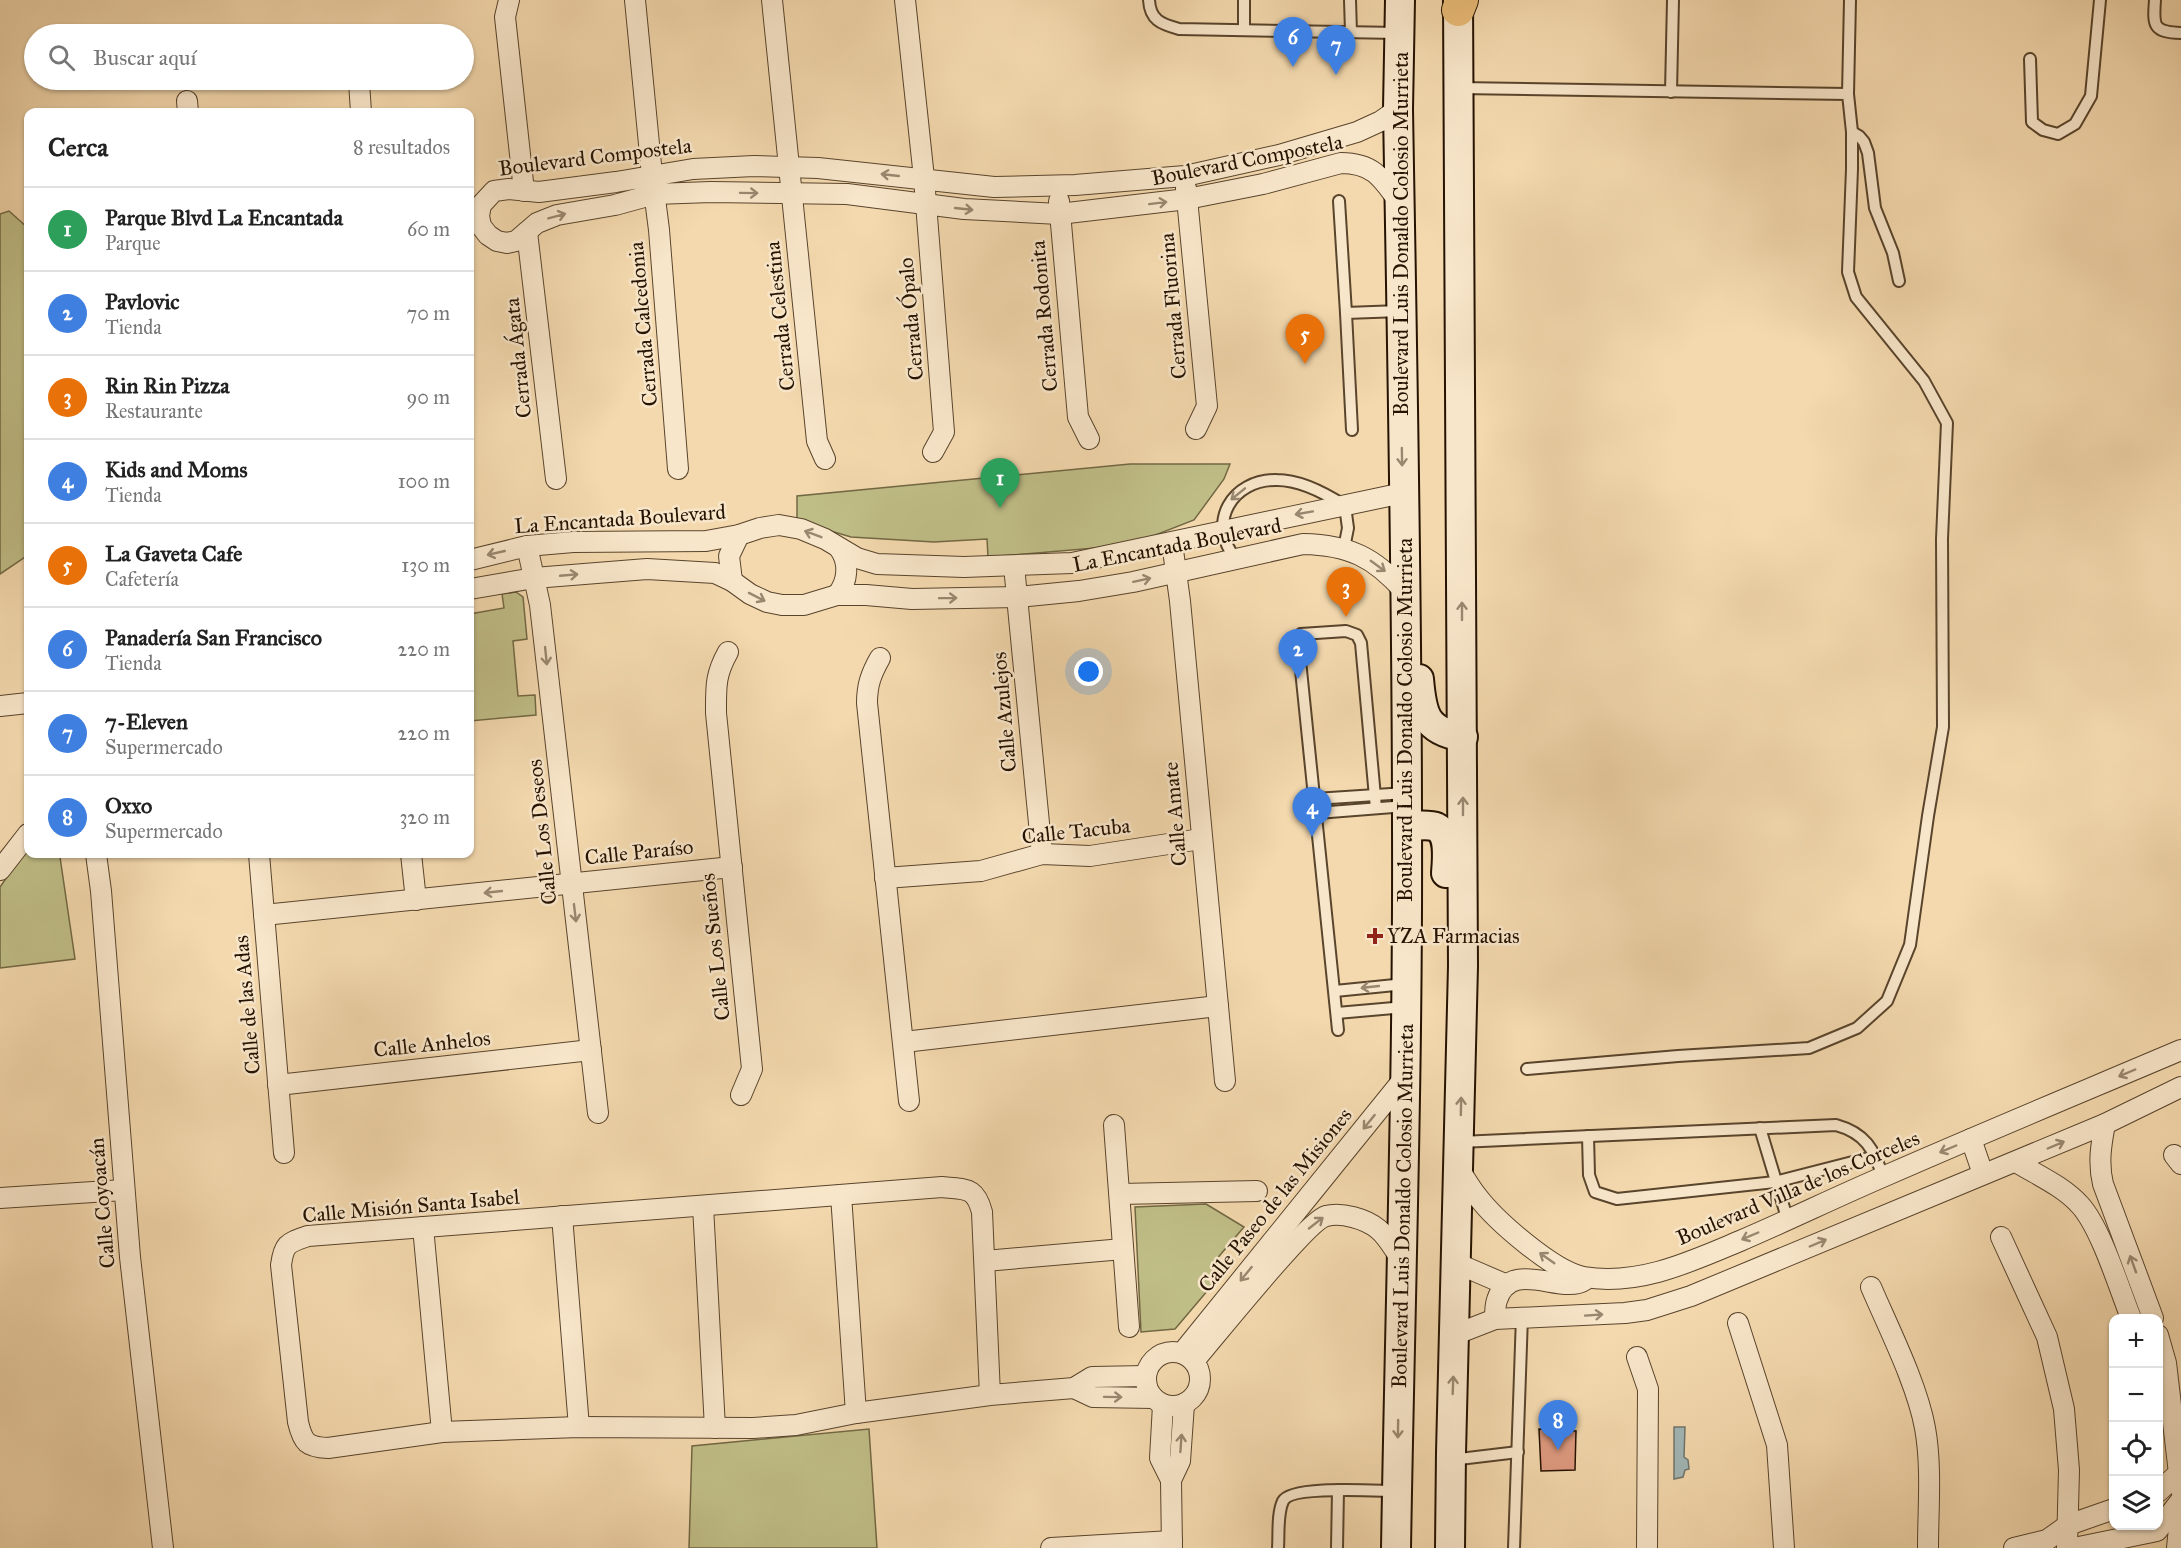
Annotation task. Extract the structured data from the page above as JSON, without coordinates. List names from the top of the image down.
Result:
{
  "streets": {
    "main road": ["Boulevard Luis Donaldo Colosio Murrieta"],
    "street": [
      "Boulevard Compostela",
      "Cerrada Fluorina",
      "Cerrada Celestina",
      "Cerrada Rodonita",
      "Cerrada Ópalo",
      "Cerrada Calcedonia",
      "Cerrada Ágata",
      "La Encantada Boulevard",
      "Calle Azulejos",
      "Calle Amate",
      "Calle Tacuba",
      "Calle Los Deseos",
      "Calle Paraíso",
      "Calle Los Sueños",
      "Calle de las Adas",
      "Calle Anhelos",
      "Boulevard Villa de los Corceles",
      "Calle Paseo de las Misiones",
      "Calle Coyoacán",
      "Calle Misión Santa Isabel"
    ]
  },
  "crossings": [
    ["Boulevard Compostela", "Boulevard Luis Donaldo Colosio Murrieta"],
    ["Boulevard Compostela", "Cerrada Fluorina"],
    ["Boulevard Compostela", "Cerrada Celestina"],
    ["Boulevard Compostela", "Cerrada Rodonita"],
    ["Boulevard Compostela", "Cerrada Ópalo"],
    ["Boulevard Compostela", "Cerrada Calcedonia"],
    ["Boulevard Compostela", "Cerrada Ágata"],
    ["Boulevard Luis Donaldo Colosio Murrieta", "La Encantada Boulevard"],
    ["Boulevard Luis Donaldo Colosio Murrieta", "Calle Paseo de las Misiones"],
    ["La Encantada Boulevard", "Calle Azulejos"],
    ["La Encantada Boulevard", "Calle Amate"],
    ["La Encantada Boulevard", "Calle Los Deseos"],
    ["Calle Azulejos", "Calle Tacuba"],
    ["Calle Amate", "Calle Tacuba"],
    ["Calle Los Deseos", "Calle Paraíso"],
    ["Calle Los Deseos", "Calle Anhelos"],
    ["Calle Paraíso", "Calle Los Sueños"],
    ["Calle Paraíso", "Calle de las Adas"],
    ["Calle de las Adas", "Calle Anhelos"],
    ["Calle Paseo de las Misiones", "Calle Misión Santa Isabel"]
  ],
  "one_way": ["Calle Los Deseos"],
  "places": {
    "health": ["YZA Farmacias"]
  },
  "page": {
    "pins": [
      "6",
      "7",
      "5",
      "1",
      "3",
      "2",
      "4",
      "8"
    ],
    "search": "Buscar aquí",
    "heading": ["Cerca", "8 resultados"],
    "list": [
      {
        "mark": "1",
        "name": "Parque Blvd La Encantada",
        "note": "Parque",
        "value": "60 m"
      },
      {
        "mark": "2",
        "name": "Pavlovic",
        "note": "Tienda",
        "value": "70 m"
      },
      {
        "mark": "3",
        "name": "Rin Rin Pizza",
        "note": "Restaurante",
        "value": "90 m"
      },
      {
        "mark": "4",
        "name": "Kids and Moms",
        "note": "Tienda",
        "value": "100 m"
      },
      {
        "mark": "5",
        "name": "La Gaveta Cafe",
        "note": "Cafetería",
        "value": "130 m"
      },
      {
        "mark": "6",
        "name": "Panadería San Francisco",
        "note": "Tienda",
        "value": "220 m"
      },
      {
        "mark": "7",
        "name": "7-Eleven",
        "note": "Supermercado",
        "value": "220 m"
      },
      {
        "mark": "8",
        "name": "Oxxo",
        "note": "Supermercado",
        "value": "320 m"
      }
    ],
    "map_buttons": ["+", "−"]
  }
}
